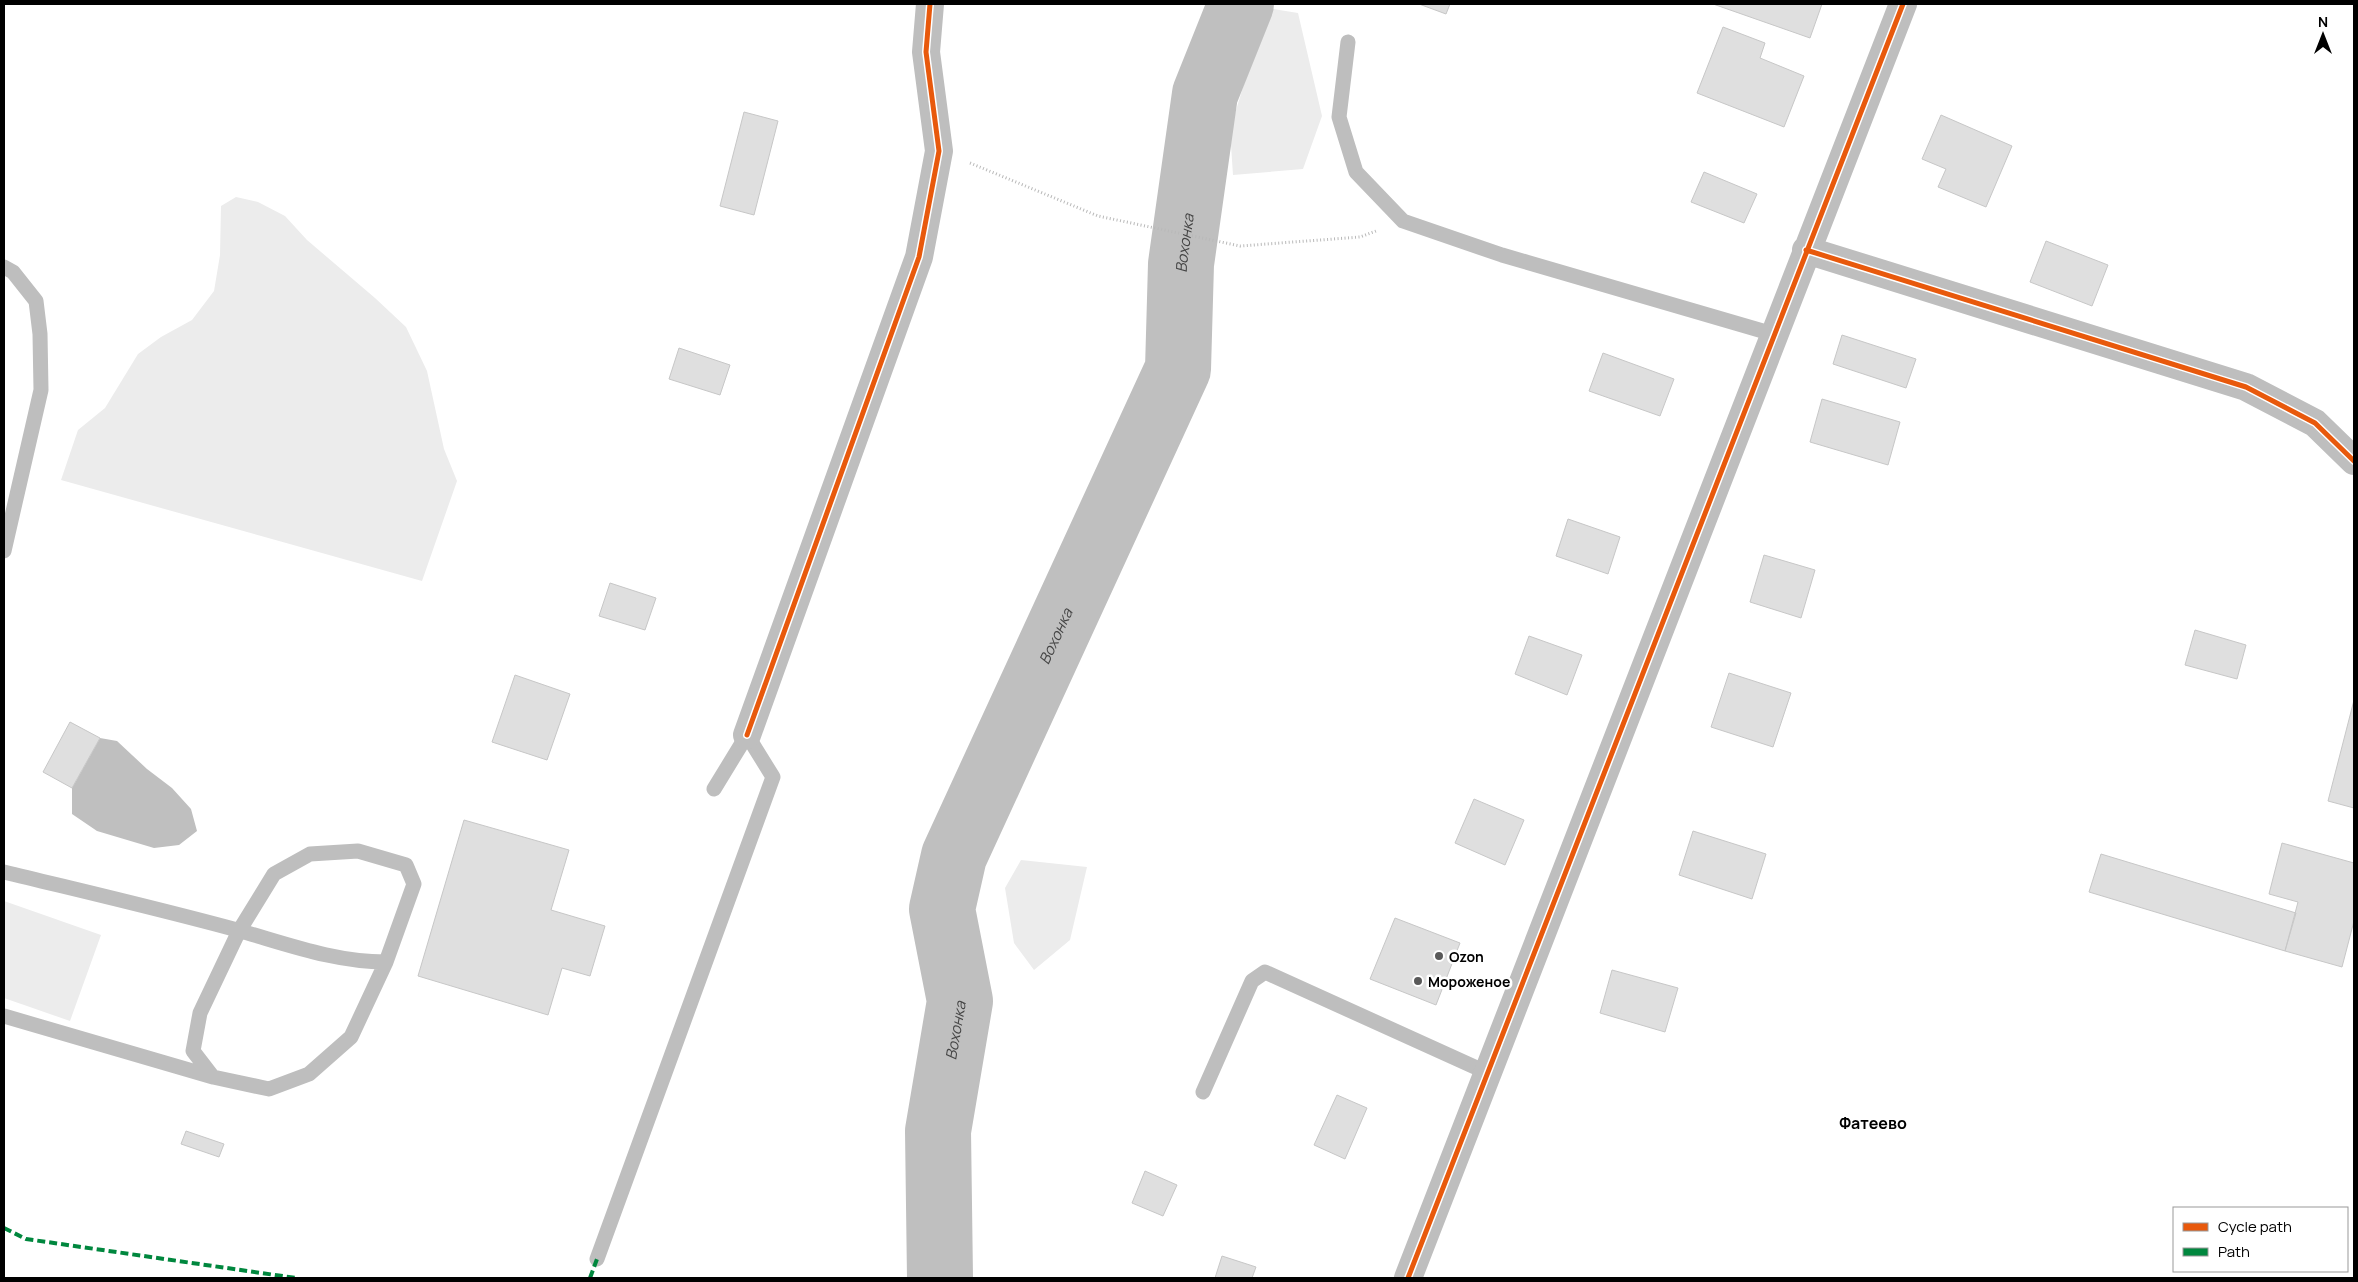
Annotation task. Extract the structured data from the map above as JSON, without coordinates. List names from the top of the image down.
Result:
{
  "districts": ["Фатеево"],
  "water": ["Вохонка"],
  "places": ["Ozon", "Мороженое"],
  "legend": ["Cycle path", "Path"],
  "north": "top"
}
